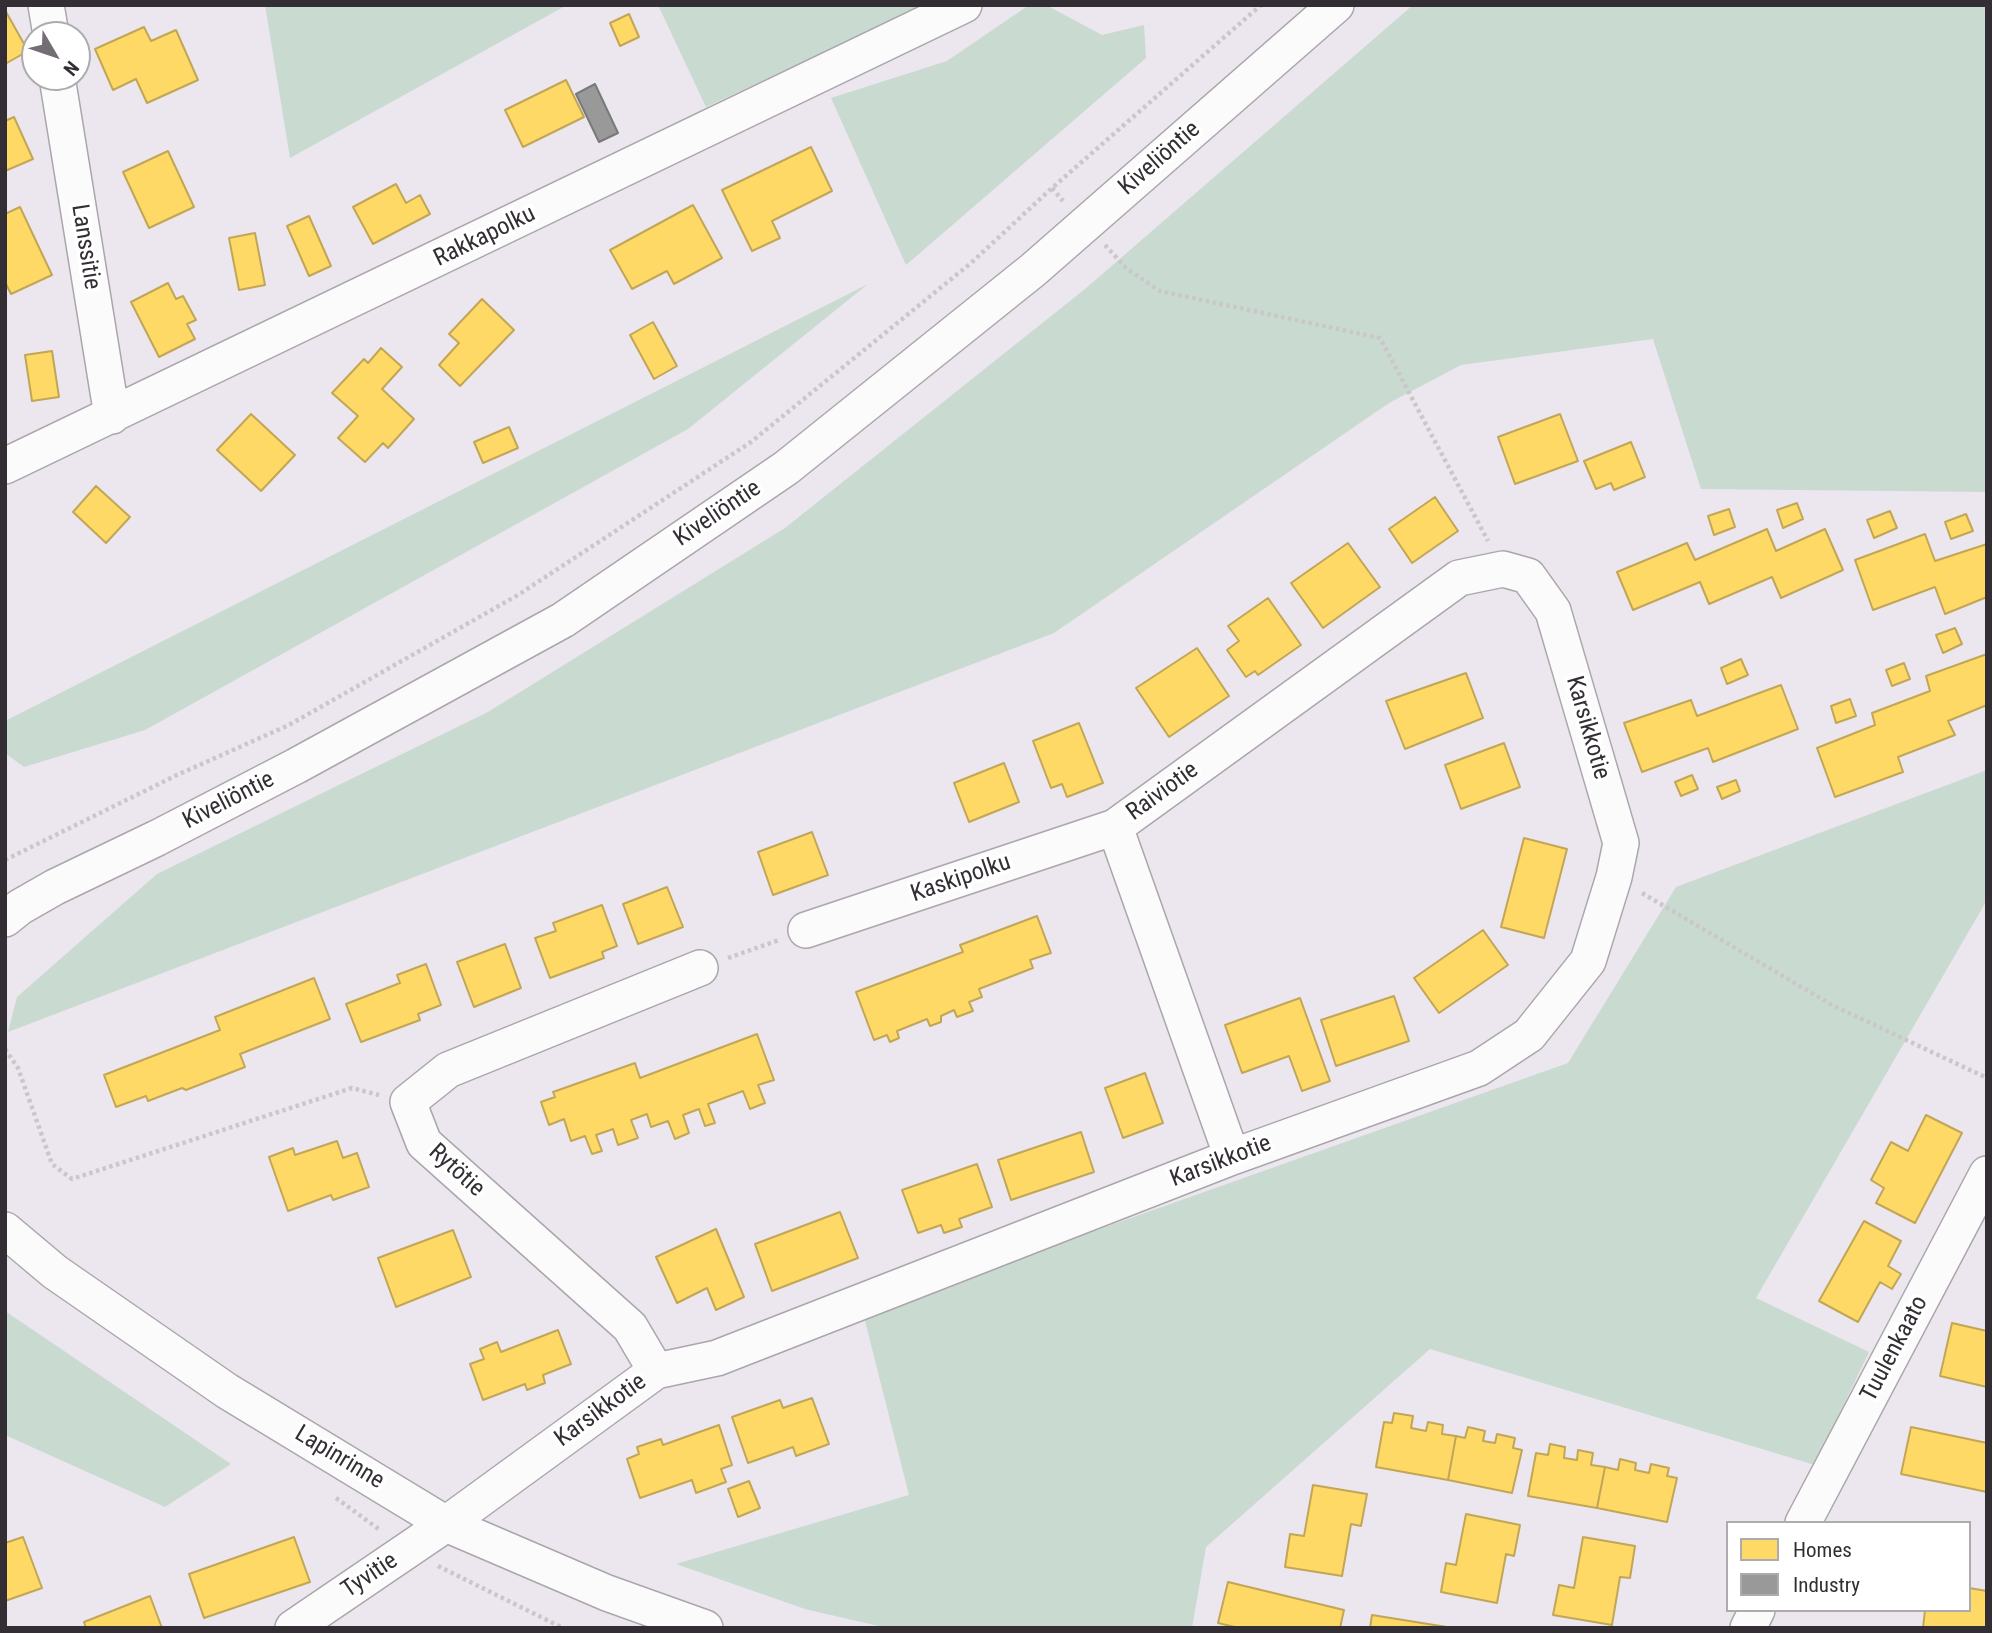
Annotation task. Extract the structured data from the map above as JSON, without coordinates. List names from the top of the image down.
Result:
{
  "streets": {
    "street": [
      "Kiveliöntie",
      "Rakkapolku",
      "Lanssitie",
      "Karsikkotie",
      "Raiviotie",
      "Kaskipolku",
      "Rytötie",
      "Tuulenkaato",
      "Lapinrinne",
      "Tyvitie"
    ]
  },
  "crossings": [
    ["Rakkapolku", "Lanssitie"],
    ["Karsikkotie", "Raiviotie"],
    ["Karsikkotie", "Rytötie"],
    ["Karsikkotie", "Lapinrinne"],
    ["Karsikkotie", "Tyvitie"],
    ["Raiviotie", "Kaskipolku"],
    ["Lapinrinne", "Tyvitie"]
  ],
  "legend": ["Homes", "Industry"],
  "north": "bottom right"
}
